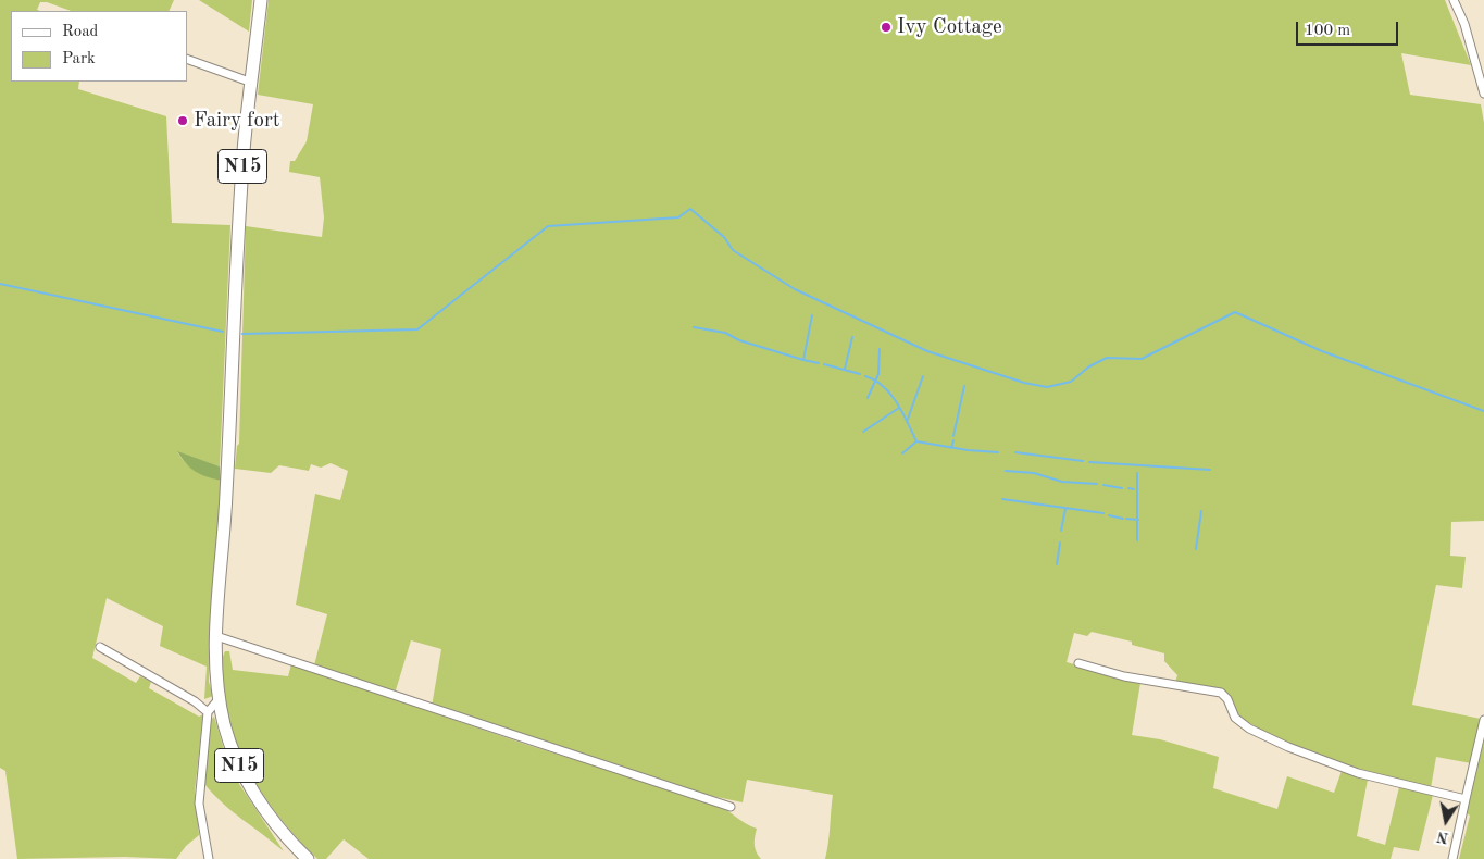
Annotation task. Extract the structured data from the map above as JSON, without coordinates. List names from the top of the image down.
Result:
{
  "streets": {
    "highway": ["N15"]
  },
  "places": ["Ivy Cottage", "Fairy fort"],
  "legend": ["Road", "Park"],
  "scale_bar": "100 m",
  "north": "bottom"
}
